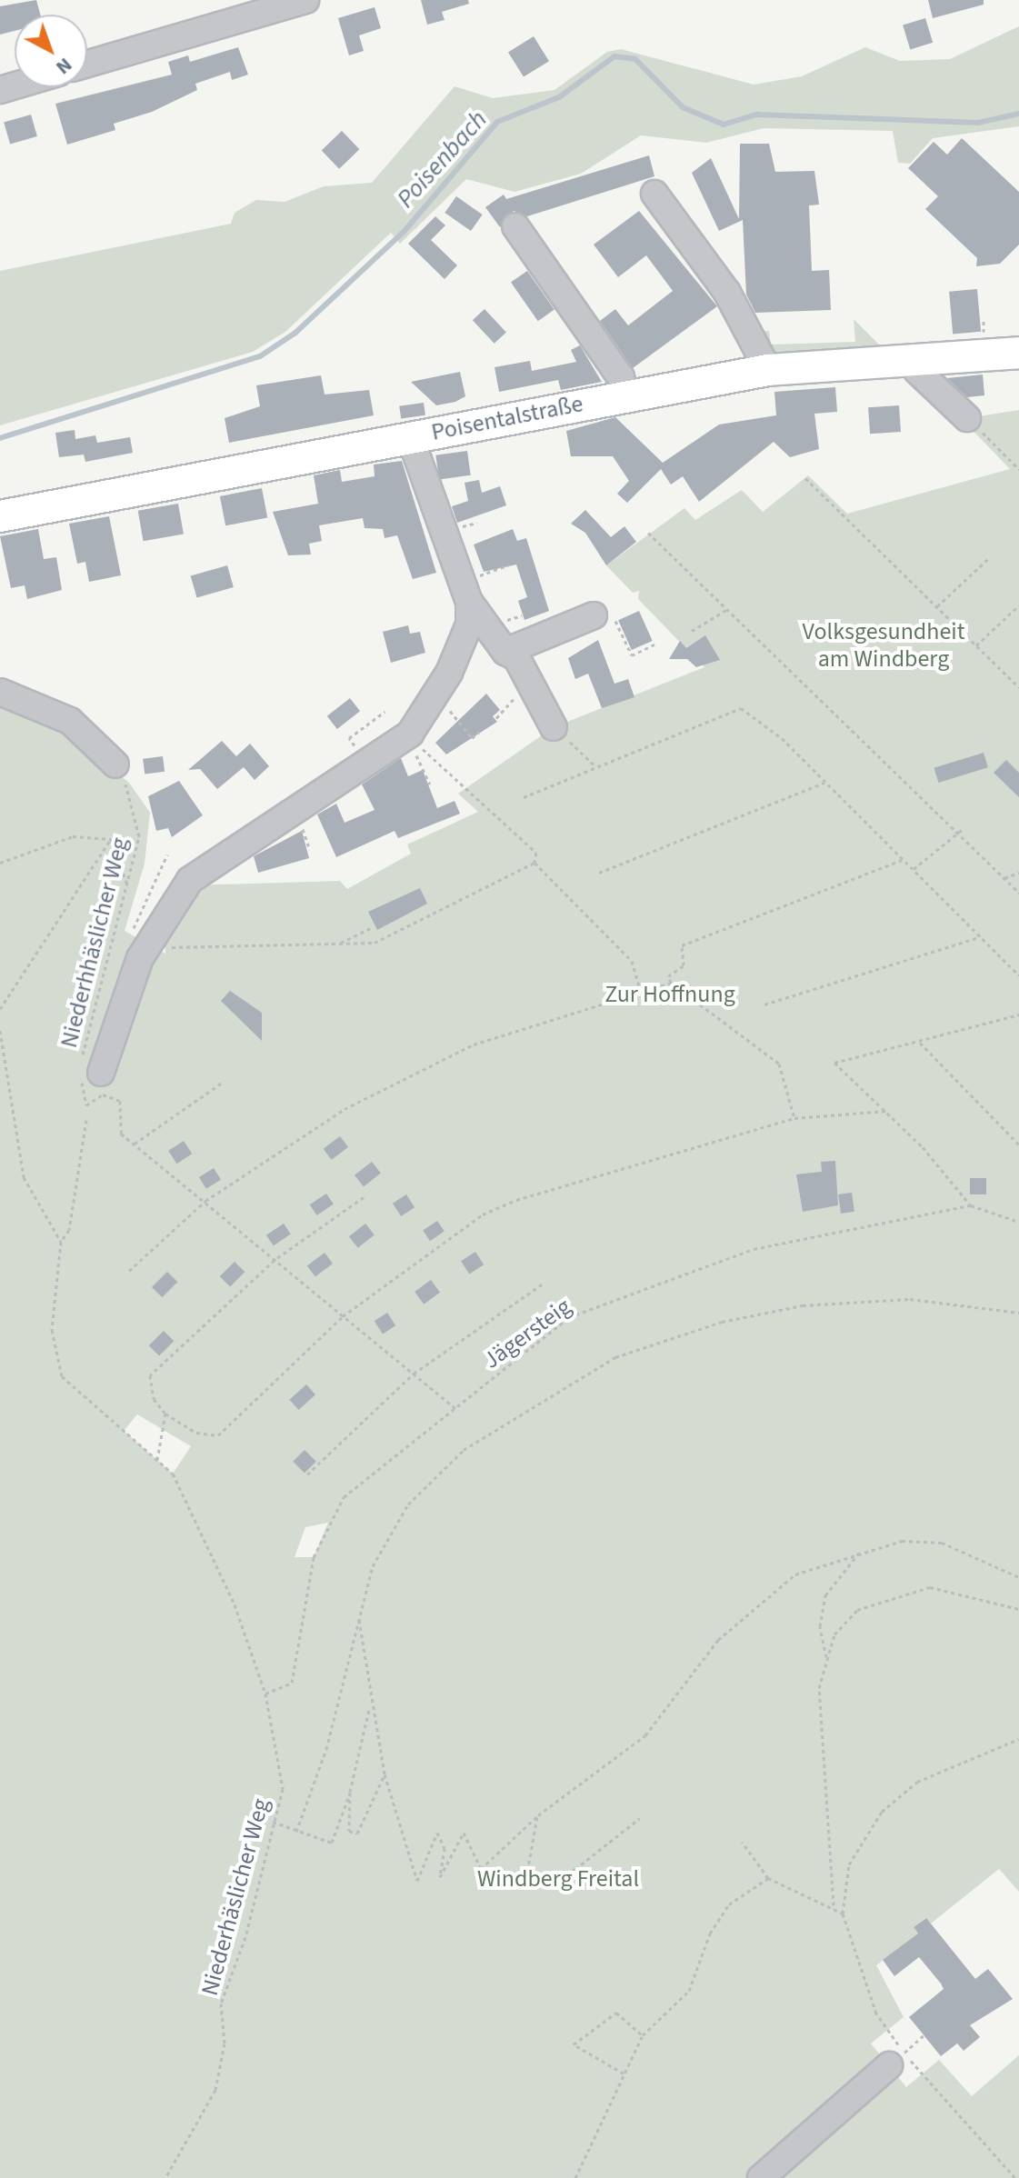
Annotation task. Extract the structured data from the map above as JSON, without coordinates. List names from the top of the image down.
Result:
{
  "streets": {
    "main road": ["Poisentalstraße"],
    "path": ["Niederhhäslicher Weg", "Jägersteig", "Niederhäslicher Weg"]
  },
  "crossings": [
    ["Jägersteig", "Niederhäslicher Weg"]
  ],
  "water": ["Poisenbach"],
  "parks": ["Volksgesundheit am Windberg", "Zur Hoffnung", "Windberg Freital"],
  "north": "bottom right"
}
